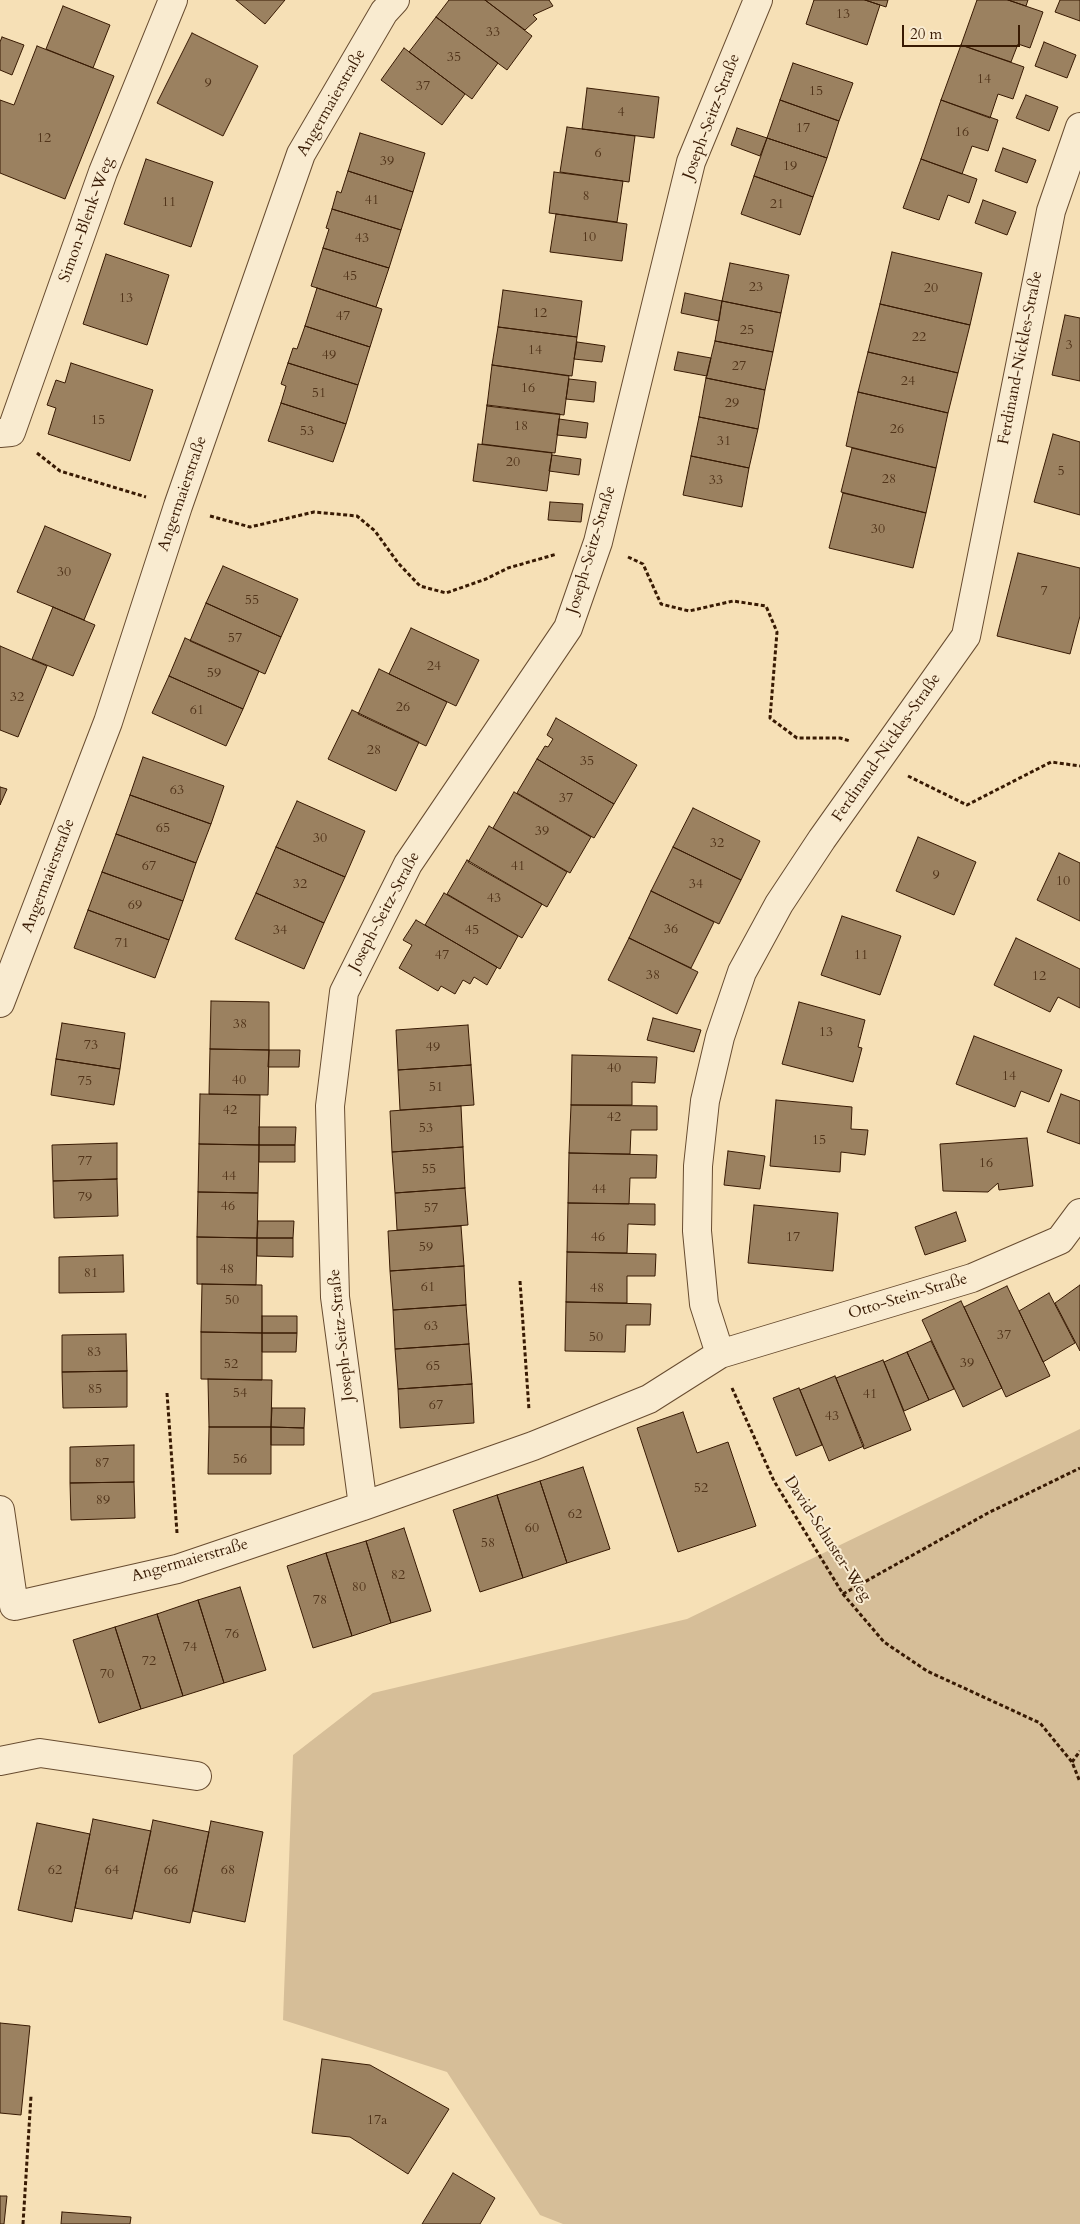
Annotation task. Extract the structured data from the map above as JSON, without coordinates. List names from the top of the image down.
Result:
{
  "streets": {
    "street": [
      "Angermaierstraße",
      "Joseph-Seitz-Straße",
      "Simon-Blenk-Weg",
      "Ferdinand-Nickles-Straße",
      "Otto-Stein-Straße"
    ],
    "path": ["David-Schuster-Weg"]
  },
  "crossings": [
    ["Angermaierstraße", "Joseph-Seitz-Straße"],
    ["Ferdinand-Nickles-Straße", "Otto-Stein-Straße"],
    ["Ferdinand-Nickles-Straße", "David-Schuster-Weg"],
    ["Otto-Stein-Straße", "David-Schuster-Weg"]
  ],
  "house_numbers": [
    "13",
    "33",
    "35",
    "14",
    "9",
    "37",
    "15",
    "4",
    "17",
    "16",
    "12",
    "6",
    "39",
    "19",
    "8",
    "41",
    "11",
    "21",
    "10",
    "43",
    "45",
    "23",
    "20",
    "13",
    "12",
    "47",
    "25",
    "22",
    "3",
    "14",
    "49",
    "27",
    "24",
    "16",
    "51",
    "29",
    "15",
    "18",
    "26",
    "53",
    "31",
    "20",
    "5",
    "28",
    "33",
    "30",
    "30",
    "7",
    "55",
    "57",
    "24",
    "59",
    "32",
    "26",
    "61",
    "28",
    "35",
    "63",
    "37",
    "65",
    "39",
    "30",
    "32",
    "67",
    "41",
    "9",
    "10",
    "32",
    "34",
    "43",
    "69",
    "36",
    "34",
    "45",
    "71",
    "47",
    "11",
    "38",
    "12",
    "38",
    "13",
    "73",
    "49",
    "40",
    "14",
    "40",
    "75",
    "51",
    "42",
    "42",
    "53",
    "15",
    "77",
    "16",
    "55",
    "44",
    "44",
    "79",
    "46",
    "57",
    "46",
    "17",
    "59",
    "48",
    "81",
    "61",
    "48",
    "50",
    "63",
    "37",
    "50",
    "83",
    "39",
    "52",
    "65",
    "85",
    "54",
    "41",
    "67",
    "43",
    "56",
    "87",
    "52",
    "89",
    "62",
    "60",
    "58",
    "82",
    "80",
    "78",
    "76",
    "74",
    "72",
    "70",
    "62",
    "64",
    "66",
    "68",
    "17a"
  ],
  "scale_bar": "20 m"
}
